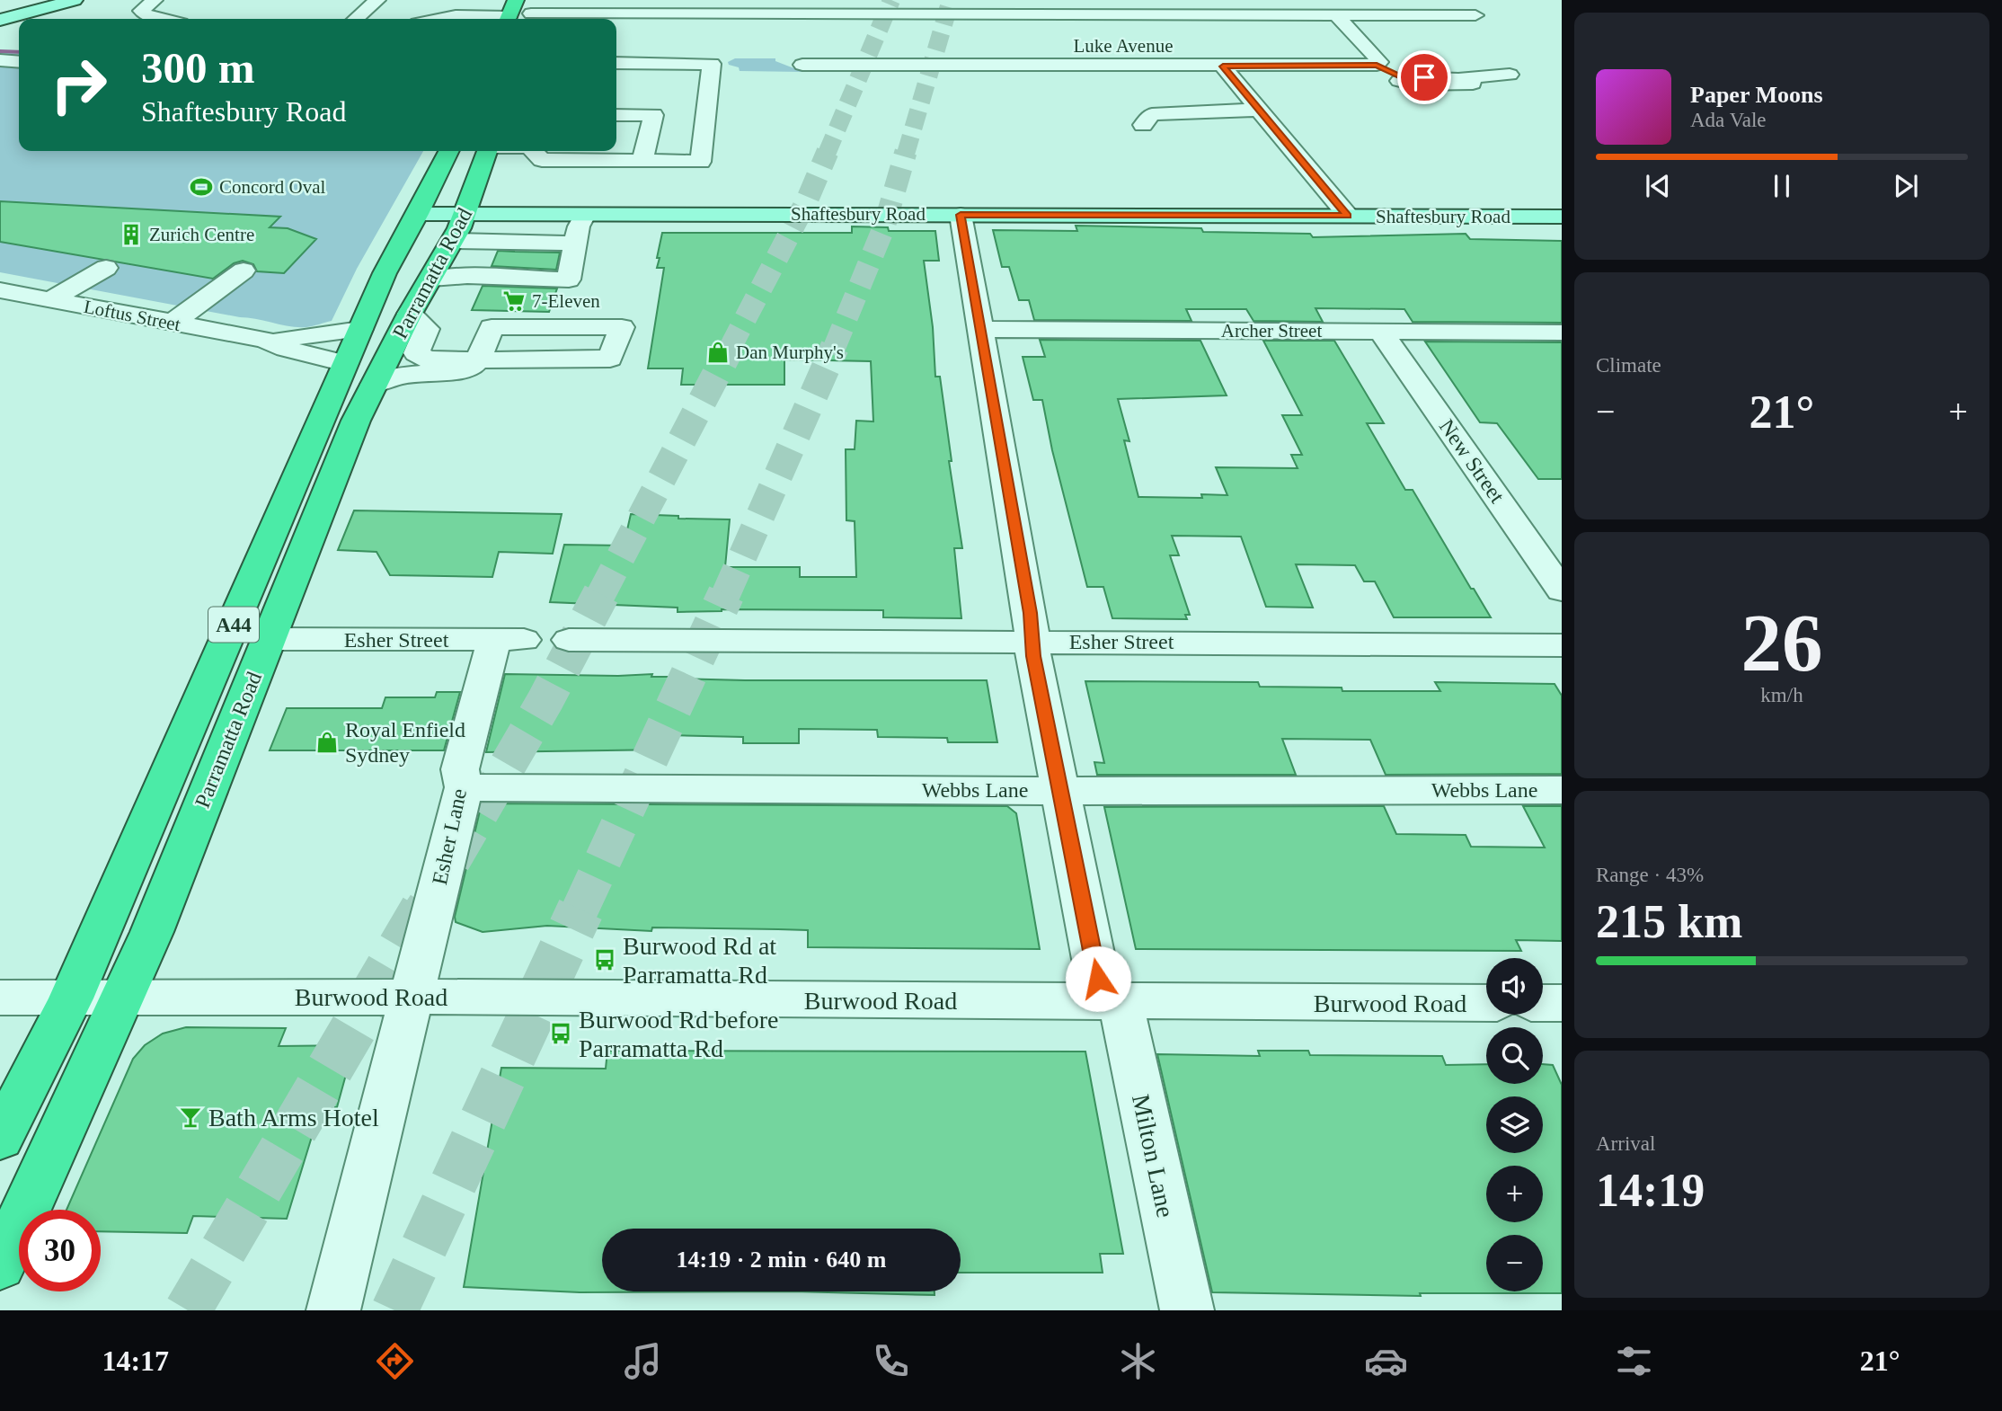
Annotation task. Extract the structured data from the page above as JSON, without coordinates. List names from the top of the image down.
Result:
{
  "streets": {
    "highway": ["Parramatta Road", "A44"],
    "main road": ["Shaftesbury Road"],
    "street": [
      "Luke Avenue",
      "Loftus Street",
      "Archer Street",
      "New Street",
      "Esher Street",
      "Webbs Lane",
      "Esher Lane",
      "Burwood Road",
      "Milton Lane"
    ]
  },
  "crossings": [
    ["Shaftesbury Road", "Parramatta Road"],
    ["Shaftesbury Road", "Milton Lane"],
    ["Parramatta Road", "Loftus Street"],
    ["Parramatta Road", "Esher Street"],
    ["Parramatta Road", "Burwood Road"],
    ["Archer Street", "New Street"],
    ["Archer Street", "Milton Lane"],
    ["Esher Street", "Esher Lane"],
    ["Esher Street", "Milton Lane"],
    ["Webbs Lane", "Esher Lane"],
    ["Webbs Lane", "Milton Lane"],
    ["Esher Lane", "Burwood Road"],
    ["Burwood Road", "Milton Lane"]
  ],
  "places": {
    "sports": ["Concord Oval"],
    "building": ["Zurich Centre"],
    "supermarket": ["7-Eleven"],
    "shop": ["Dan Murphy's", "Royal Enfield Sydney"],
    "bus stop": ["Burwood Rd at Parramatta Rd", "Burwood Rd before Parramatta Rd"],
    "bar": ["Bath Arms Hotel"]
  },
  "page": {
    "turn": ["300 m", "Shaftesbury Road"],
    "song": ["Paper Moons", "Ada Vale"],
    "tile": [
      "Climate",
      ["26", "km/h"],
      ["Range · 43%", "215 km"],
      ["Arrival", "14:19"]
    ],
    "heat": ["−", "21°", "+"],
    "map_buttons": ["+", "−"],
    "limit": "30",
    "trip": "14:19 · 2 min · 640 m",
    "tabs": ["14:17", "21°"]
  }
}
